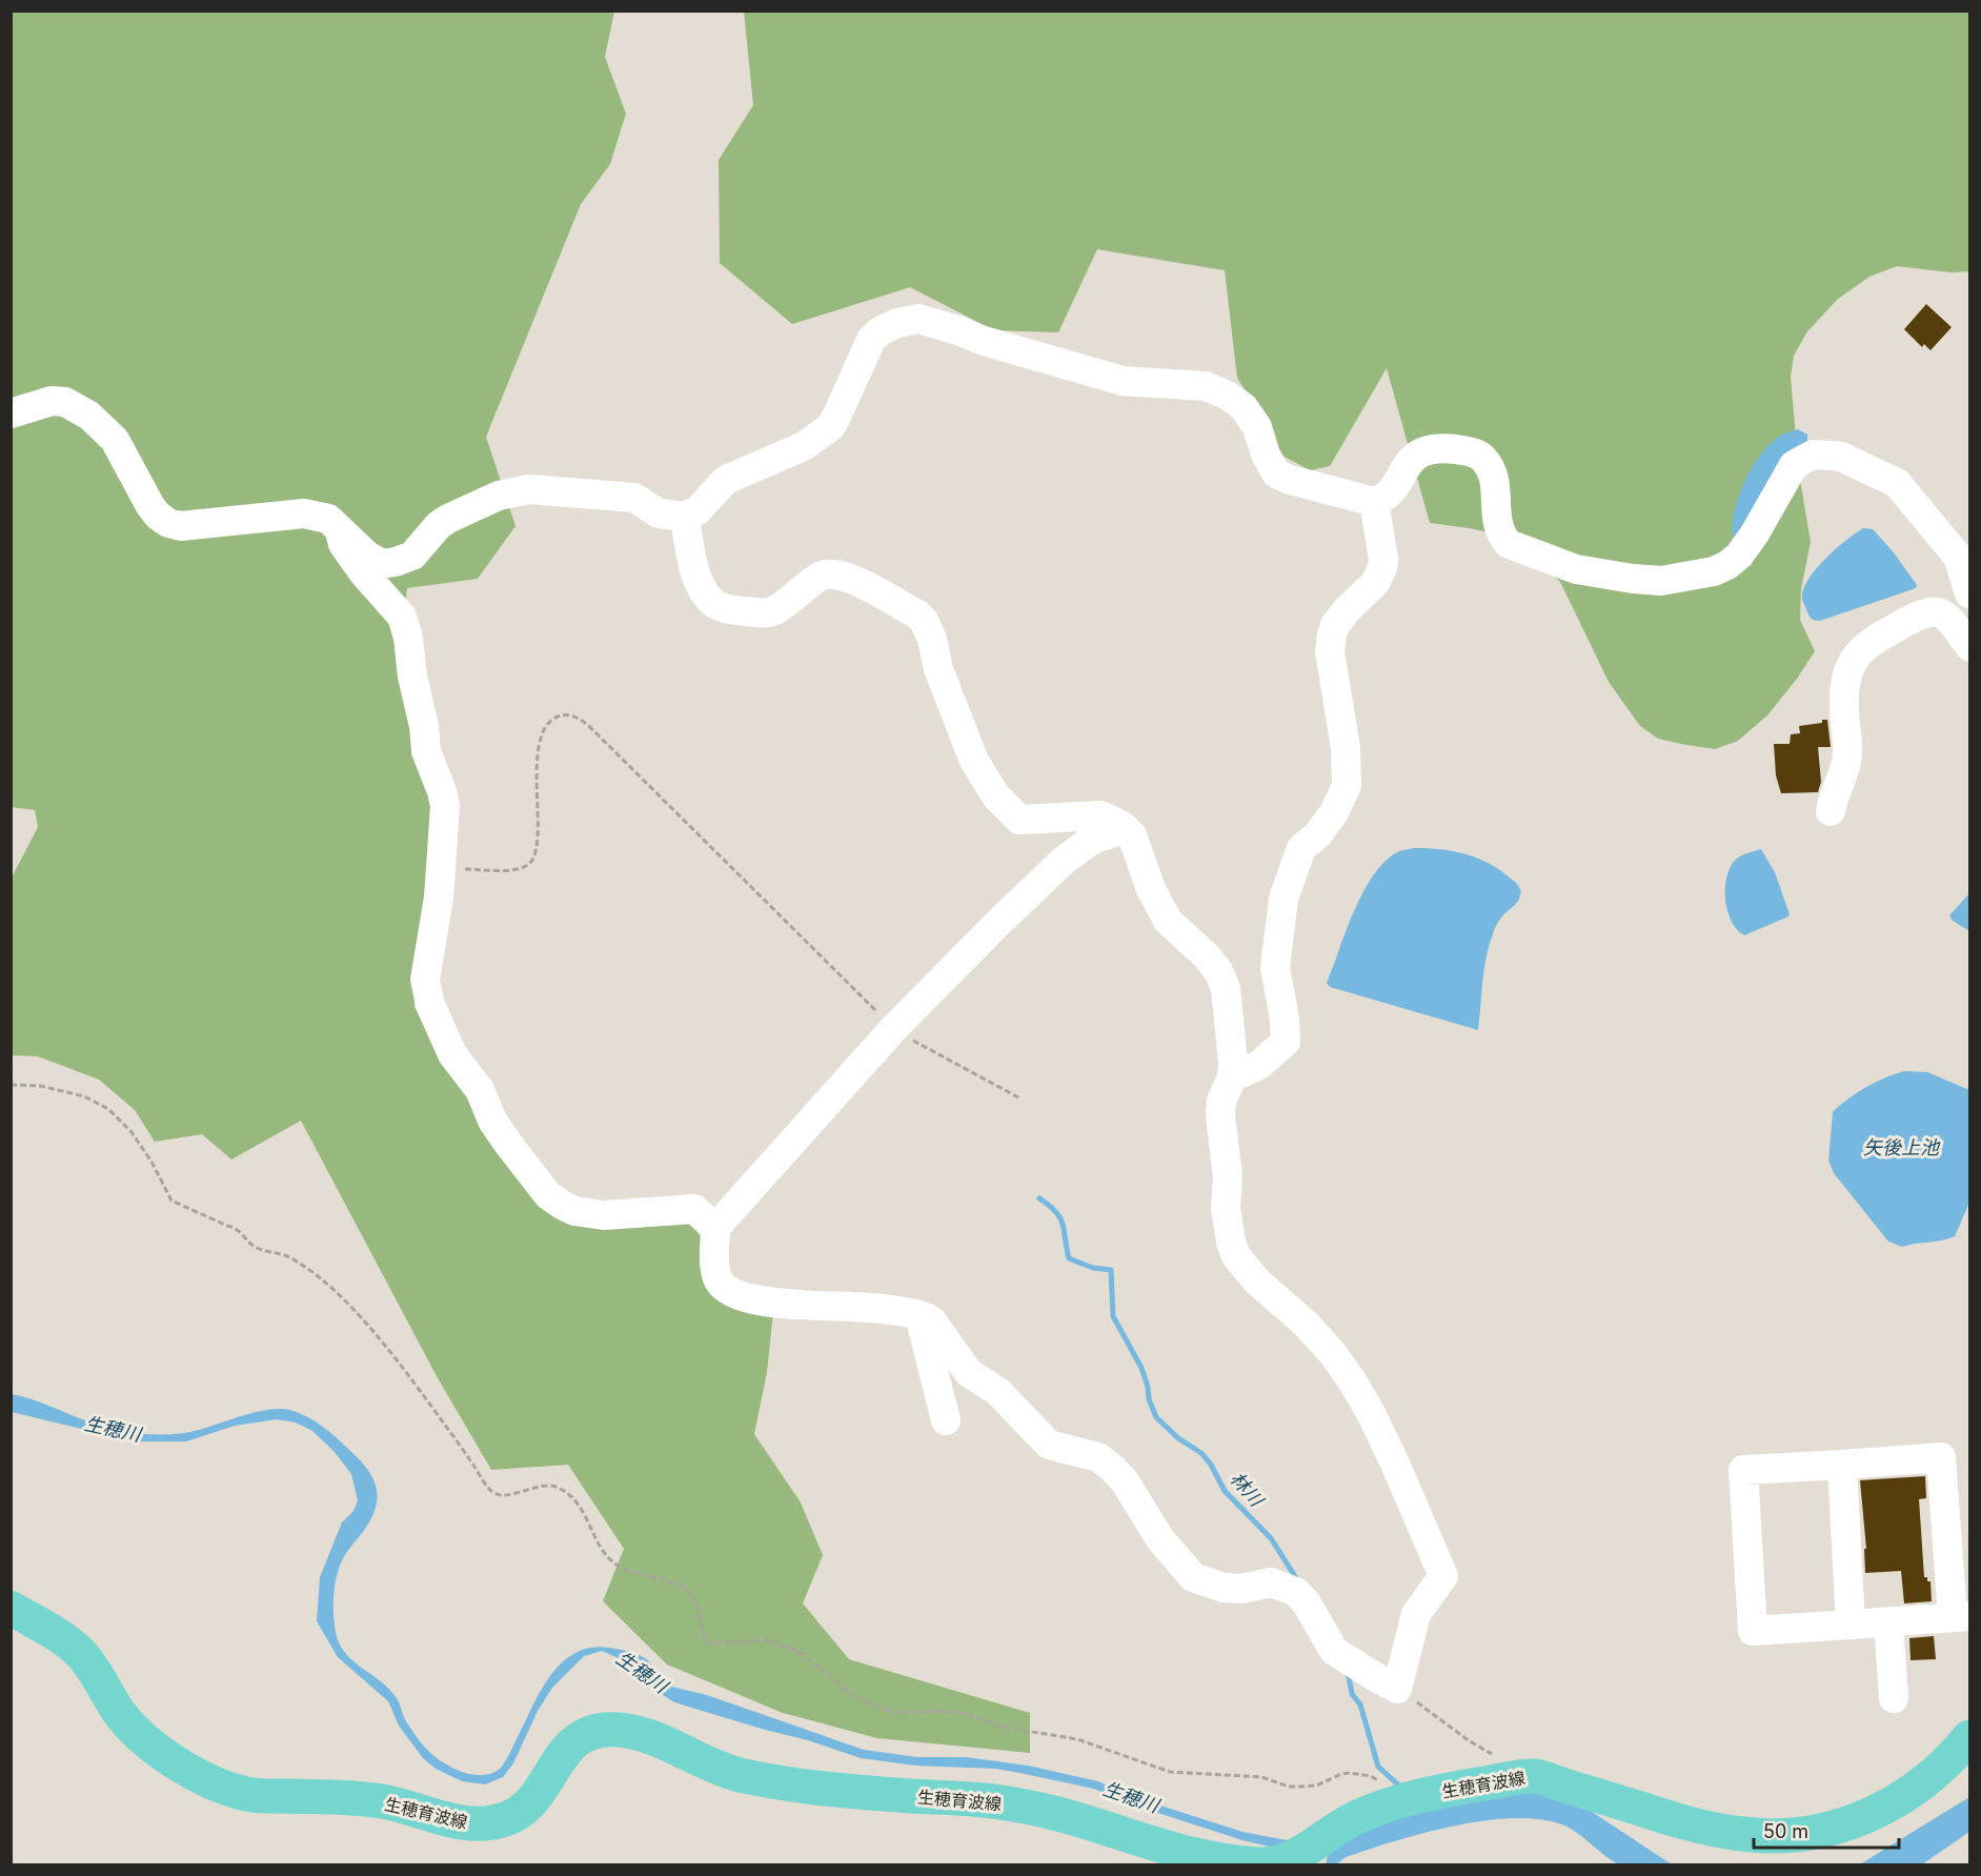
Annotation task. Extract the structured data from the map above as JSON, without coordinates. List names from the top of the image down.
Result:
{
  "streets": {
    "main road": ["生穂育波線"]
  },
  "water": ["矢後上池", "生穂川", "林川"],
  "scale_bar": "50 m"
}
